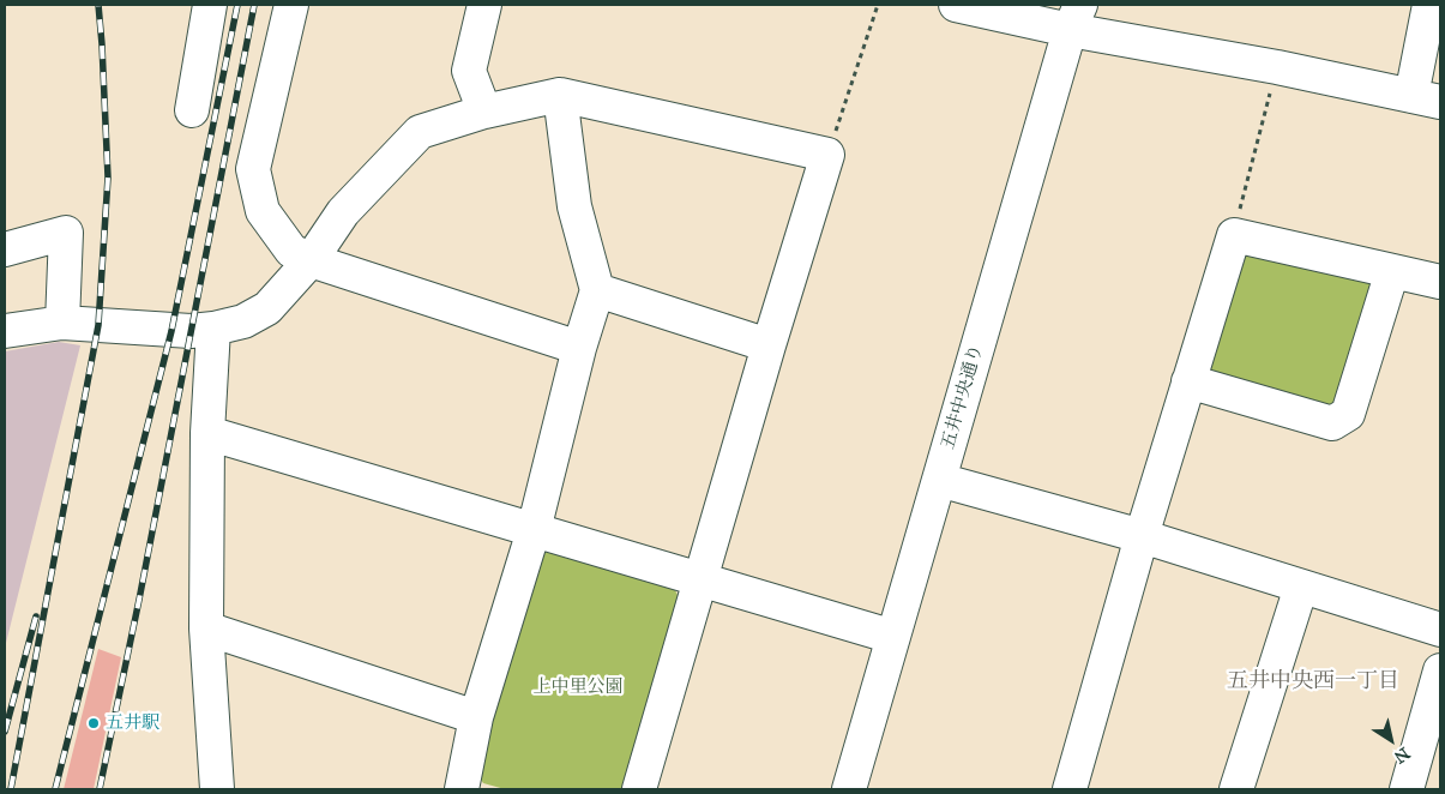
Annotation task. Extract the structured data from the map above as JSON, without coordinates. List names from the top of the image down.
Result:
{
  "streets": {
    "street": ["五井中央通り"]
  },
  "districts": ["五井中央西一丁目"],
  "parks": ["上中里公園"],
  "places": ["五井駅"],
  "north": "bottom right"
}
